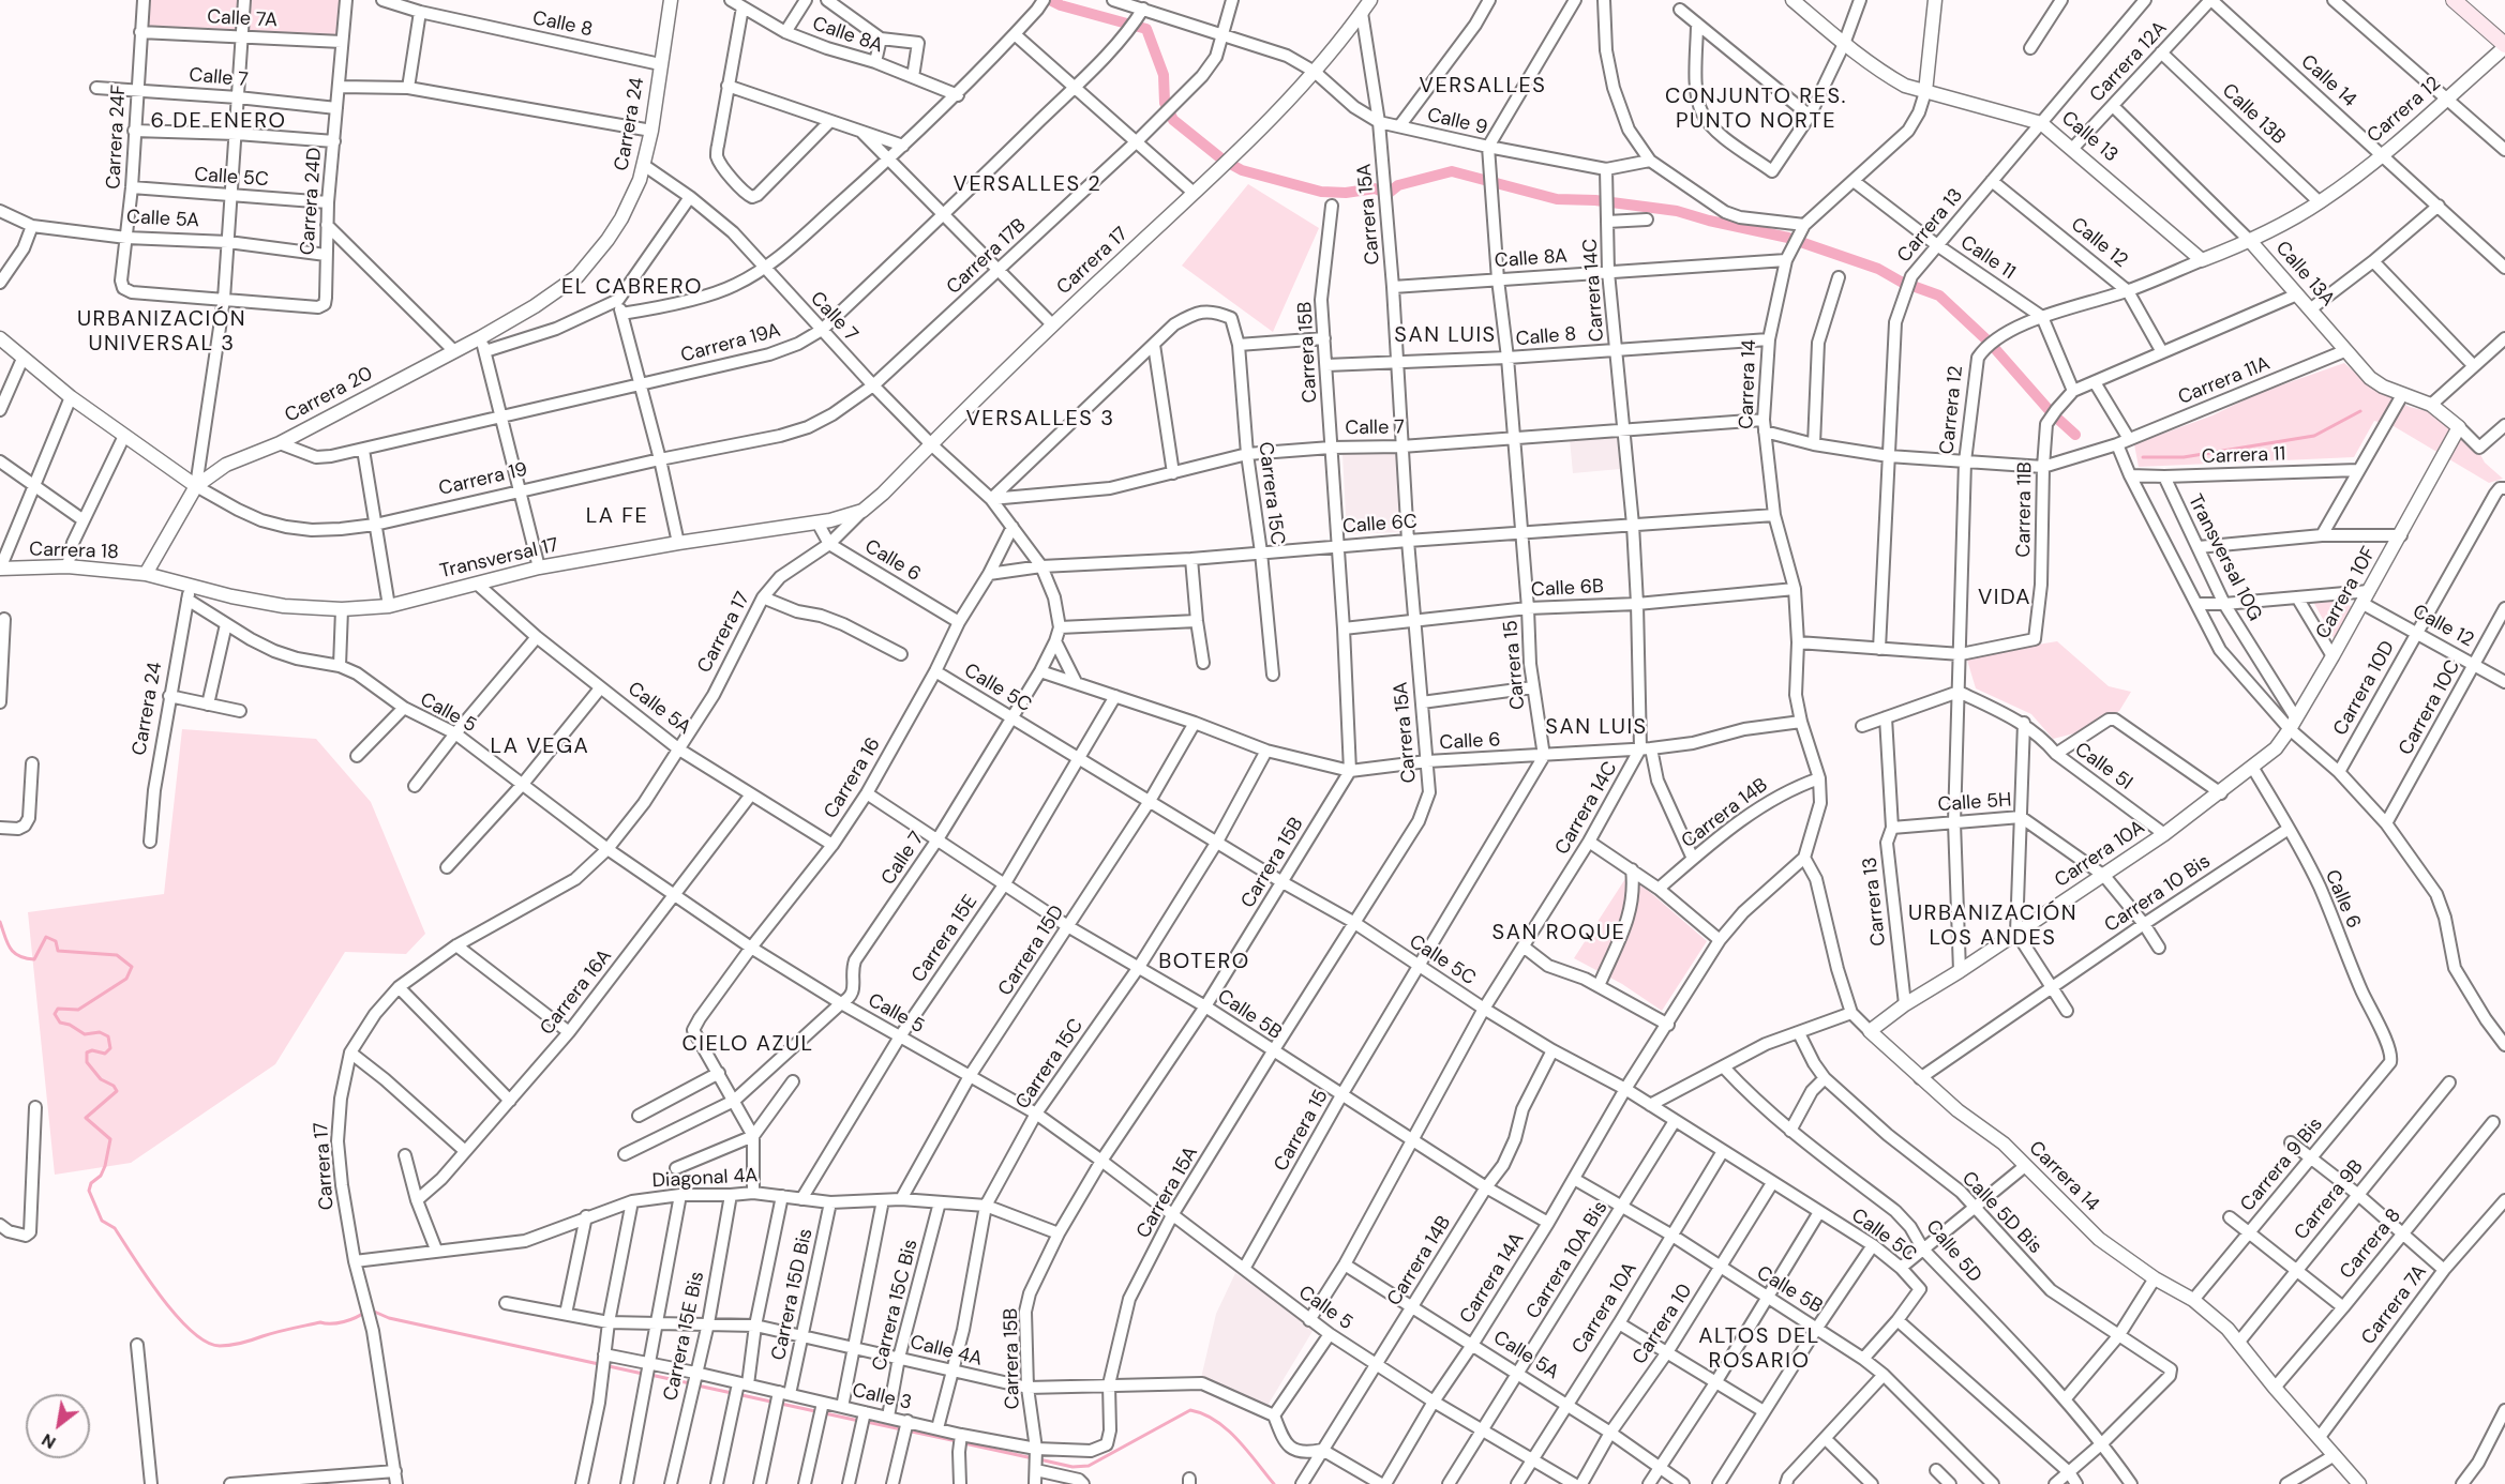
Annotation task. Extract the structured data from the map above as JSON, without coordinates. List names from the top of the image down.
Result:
{
  "streets": {
    "street": [
      "Calle 7A",
      "Calle 8",
      "Calle 8A",
      "Carrera 12A",
      "Calle 7",
      "Calle 14",
      "Carrera 12",
      "Calle 13B",
      "Calle 9",
      "Carrera 24",
      "Carrera 24F",
      "Calle 13",
      "Calle 5C",
      "Carrera 24D",
      "Carrera 15A",
      "Calle 5A",
      "Carrera 13",
      "Calle 12",
      "Carrera 17B",
      "Calle 11",
      "Carrera 17",
      "Calle 13A",
      "Carrera 14C",
      "Carrera 19A",
      "Carrera 15B",
      "Carrera 11A",
      "Carrera 14",
      "Carrera 20",
      "Carrera 11",
      "Carrera 19",
      "Carrera 15C",
      "Carrera 11B",
      "Calle 6C",
      "Carrera 18",
      "Transversal 10G",
      "Transversal 17",
      "Calle 6",
      "Calle 6B",
      "Carrera 10F",
      "Carrera 15",
      "Carrera 10D",
      "Carrera 10C",
      "Calle 5",
      "Calle 5I",
      "Carrera 16",
      "Calle 5H",
      "Carrera 14B",
      "Carrera 10A",
      "Carrera 10 Bis",
      "Carrera 15E",
      "Carrera 15D",
      "Carrera 16A",
      "Calle 5B",
      "Carrera 9 Bis",
      "Diagonal 4A",
      "Carrera 9B",
      "Calle 5D Bis",
      "Carrera 8",
      "Calle 5D",
      "Carrera 10A Bis",
      "Carrera 14A",
      "Carrera 15D Bis",
      "Carrera 15C Bis",
      "Carrera 7A",
      "Carrera 10",
      "Carrera 15E Bis",
      "Calle 4A",
      "Calle 3"
    ]
  },
  "crossings": [
    ["Calle 7A", "Carrera 24F"],
    ["Calle 7A", "Carrera 24D"],
    ["Calle 8", "Carrera 24"],
    ["Calle 8", "Carrera 15A"],
    ["Calle 8", "Carrera 14C"],
    ["Calle 8", "Carrera 15B"],
    ["Calle 8", "Carrera 14"],
    ["Calle 8", "Carrera 15"],
    ["Calle 8A", "Carrera 15A"],
    ["Calle 8A", "Carrera 14C"],
    ["Calle 8A", "Carrera 14"],
    ["Calle 8A", "Carrera 15"],
    ["Carrera 12A", "Calle 14"],
    ["Carrera 12A", "Calle 13B"],
    ["Carrera 12A", "Calle 13"],
    ["Carrera 12A", "Calle 13A"],
    ["Calle 7", "Carrera 12"],
    ["Calle 7", "Carrera 24"],
    ["Calle 7", "Carrera 24F"],
    ["Calle 7", "Calle 5C"],
    ["Calle 7", "Carrera 24D"],
    ["Calle 7", "Carrera 15A"],
    ["Calle 7", "Carrera 13"],
    ["Calle 7", "Carrera 17B"],
    ["Calle 7", "Carrera 17"],
    ["Calle 7", "Carrera 14C"],
    ["Calle 7", "Carrera 19A"],
    ["Calle 7", "Carrera 15B"],
    ["Calle 7", "Carrera 11A"],
    ["Calle 7", "Carrera 14"],
    ["Calle 7", "Carrera 19"],
    ["Calle 7", "Carrera 15C"],
    ["Calle 7", "Carrera 11B"],
    ["Calle 7", "Calle 6C"],
    ["Calle 7", "Calle 6"],
    ["Calle 7", "Carrera 15"],
    ["Calle 7", "Calle 5"],
    ["Calle 7", "Carrera 16"],
    ["Calle 7", "Calle 5B"],
    ["Calle 14", "Carrera 12"],
    ["Carrera 12", "Calle 13B"],
    ["Carrera 12", "Calle 13"],
    ["Carrera 12", "Calle 12"],
    ["Carrera 12", "Calle 11"],
    ["Carrera 12", "Calle 13A"],
    ["Carrera 12", "Carrera 11B"],
    ["Carrera 12", "Calle 5H"],
    ["Carrera 12", "Carrera 10A"],
    ["Calle 9", "Carrera 15A"],
    ["Calle 9", "Carrera 17B"],
    ["Calle 9", "Carrera 17"],
    ["Calle 9", "Carrera 14C"],
    ["Calle 9", "Carrera 19A"],
    ["Calle 9", "Carrera 15"],
    ["Carrera 24", "Carrera 20"],
    ["Carrera 24", "Transversal 17"],
    ["Carrera 24", "Calle 5"],
    ["Carrera 24F", "Calle 5C"],
    ["Carrera 24F", "Carrera 24D"],
    ["Carrera 24F", "Calle 5A"],
    ["Calle 13", "Carrera 13"],
    ["Calle 13", "Carrera 14"],
    ["Calle 5C", "Carrera 24D"],
    ["Calle 5C", "Carrera 15A"],
    ["Calle 5C", "Carrera 14C"],
    ["Calle 5C", "Carrera 15B"],
    ["Calle 5C", "Carrera 15C"],
    ["Calle 5C", "Carrera 15"],
    ["Calle 5C", "Carrera 16"],
    ["Calle 5C", "Carrera 14B"],
    ["Calle 5C", "Carrera 10A"],
    ["Calle 5C", "Carrera 15E"],
    ["Calle 5C", "Carrera 15D"],
    ["Calle 5C", "Carrera 10A Bis"],
    ["Calle 5C", "Carrera 14A"],
    ["Calle 5C", "Carrera 10"],
    ["Carrera 24D", "Calle 5A"],
    ["Carrera 15A", "Carrera 17"],
    ["Carrera 15A", "Calle 6C"],
    ["Carrera 15A", "Calle 6"],
    ["Carrera 15A", "Calle 6B"],
    ["Carrera 15A", "Calle 5"],
    ["Carrera 15A", "Calle 5B"],
    ["Carrera 15A", "Calle 4A"],
    ["Carrera 15A", "Calle 3"],
    ["Calle 5A", "Carrera 17"],
    ["Calle 5A", "Carrera 14C"],
    ["Calle 5A", "Transversal 17"],
    ["Calle 5A", "Carrera 16"],
    ["Calle 5A", "Carrera 14B"],
    ["Calle 5A", "Carrera 10A"],
    ["Calle 5A", "Carrera 16A"],
    ["Calle 5A", "Carrera 10A Bis"],
    ["Calle 5A", "Carrera 14A"],
    ["Calle 5A", "Carrera 10"],
    ["Carrera 13", "Calle 12"],
    ["Carrera 13", "Calle 11"],
    ["Carrera 13", "Calle 5H"],
    ["Carrera 13", "Carrera 10A"],
    ["Calle 12", "Carrera 11B"],
    ["Calle 12", "Carrera 10F"],
    ["Calle 12", "Carrera 10D"],
    ["Calle 12", "Carrera 10C"],
    ["Carrera 17B", "Carrera 19"],
    ["Calle 11", "Carrera 14"],
    ["Carrera 17", "Transversal 17"],
    ["Carrera 17", "Calle 6"],
    ["Carrera 17", "Calle 5"],
    ["Carrera 17", "Diagonal 4A"],
    ["Calle 13A", "Carrera 11A"],
    ["Calle 13A", "Carrera 11B"],
    ["Calle 13A", "Carrera 10F"],
    ["Carrera 14C", "Calle 6C"],
    ["Carrera 14C", "Calle 6"],
    ["Carrera 14C", "Calle 6B"],
    ["Carrera 14C", "Calle 5"],
    ["Carrera 14C", "Calle 5B"],
    ["Carrera 19A", "Carrera 20"],
    ["Carrera 15B", "Calle 6C"],
    ["Carrera 15B", "Calle 6"],
    ["Carrera 15B", "Calle 6B"],
    ["Carrera 15B", "Calle 5"],
    ["Carrera 15B", "Calle 5B"],
    ["Carrera 15B", "Diagonal 4A"],
    ["Carrera 15B", "Calle 4A"],
    ["Carrera 15B", "Calle 3"],
    ["Carrera 11A", "Carrera 11B"],
    ["Carrera 14", "Calle 6C"],
    ["Carrera 14", "Calle 6"],
    ["Carrera 14", "Calle 6B"],
    ["Carrera 14", "Carrera 14B"],
    ["Carrera 14", "Carrera 10A"],
    ["Carrera 14", "Carrera 10 Bis"],
    ["Carrera 14", "Carrera 9 Bis"],
    ["Carrera 14", "Carrera 9B"],
    ["Carrera 14", "Carrera 8"],
    ["Carrera 14", "Carrera 7A"],
    ["Carrera 20", "Carrera 19"],
    ["Carrera 11", "Transversal 10G"],
    ["Carrera 15C", "Calle 6C"],
    ["Carrera 15C", "Calle 6"],
    ["Carrera 15C", "Calle 5"],
    ["Carrera 15C", "Calle 5B"],
    ["Carrera 15C", "Diagonal 4A"],
    ["Carrera 15C", "Calle 4A"],
    ["Carrera 15C", "Calle 3"],
    ["Calle 6C", "Carrera 15"],
    ["Calle 6C", "Carrera 16"],
    ["Carrera 18", "Transversal 17"],
    ["Transversal 10G", "Carrera 10F"],
    ["Calle 6", "Carrera 10F"],
    ["Calle 6", "Carrera 15"],
    ["Calle 6", "Carrera 16"],
    ["Calle 6", "Carrera 10A"],
    ["Calle 6", "Carrera 10 Bis"],
    ["Calle 6", "Carrera 15E"],
    ["Calle 6", "Carrera 15D"],
    ["Calle 6", "Carrera 9 Bis"],
    ["Calle 6B", "Carrera 15"],
    ["Carrera 10F", "Carrera 10A"],
    ["Carrera 15", "Calle 5"],
    ["Carrera 15", "Calle 5B"],
    ["Calle 5", "Carrera 16"],
    ["Calle 5", "Carrera 14B"],
    ["Calle 5", "Carrera 10A"],
    ["Calle 5", "Carrera 15E"],
    ["Calle 5", "Carrera 15D"],
    ["Calle 5", "Carrera 16A"],
    ["Calle 5", "Carrera 10A Bis"],
    ["Calle 5", "Carrera 14A"],
    ["Calle 5I", "Carrera 10A"],
    ["Carrera 16", "Calle 5B"],
    ["Calle 5H", "Carrera 10A"],
    ["Calle 5H", "Carrera 10 Bis"],
    ["Carrera 14B", "Calle 5B"],
    ["Carrera 10A", "Calle 5B"],
    ["Carrera 15E", "Calle 5B"],
    ["Carrera 15E", "Diagonal 4A"],
    ["Carrera 15D", "Calle 5B"],
    ["Carrera 15D", "Diagonal 4A"],
    ["Calle 5B", "Carrera 10A Bis"],
    ["Calle 5B", "Carrera 14A"],
    ["Calle 5B", "Carrera 10"],
    ["Diagonal 4A", "Carrera 15D Bis"],
    ["Diagonal 4A", "Carrera 15C Bis"],
    ["Diagonal 4A", "Carrera 15E Bis"],
    ["Calle 5D Bis", "Calle 5D"],
    ["Carrera 15D Bis", "Calle 4A"],
    ["Carrera 15D Bis", "Calle 3"],
    ["Carrera 15C Bis", "Calle 4A"],
    ["Carrera 15C Bis", "Calle 3"],
    ["Carrera 15E Bis", "Calle 4A"],
    ["Carrera 15E Bis", "Calle 3"]
  ],
  "districts": [
    "VERSALLES",
    "CONJUNTO RES. PUNTO NORTE",
    "6 DE ENERO",
    "VERSALLES 2",
    "EL CABRERO",
    "URBANIZACIÓN UNIVERSAL 3",
    "SAN LUIS",
    "VERSALLES 3",
    "LA FE",
    "VIDA",
    "SAN LUIS",
    "LA VEGA",
    "URBANIZACIÓN LOS ANDES",
    "SAN ROQUE",
    "BOTERO",
    "CIELO AZUL",
    "ALTOS DEL ROSARIO"
  ],
  "north": "bottom left"
}
